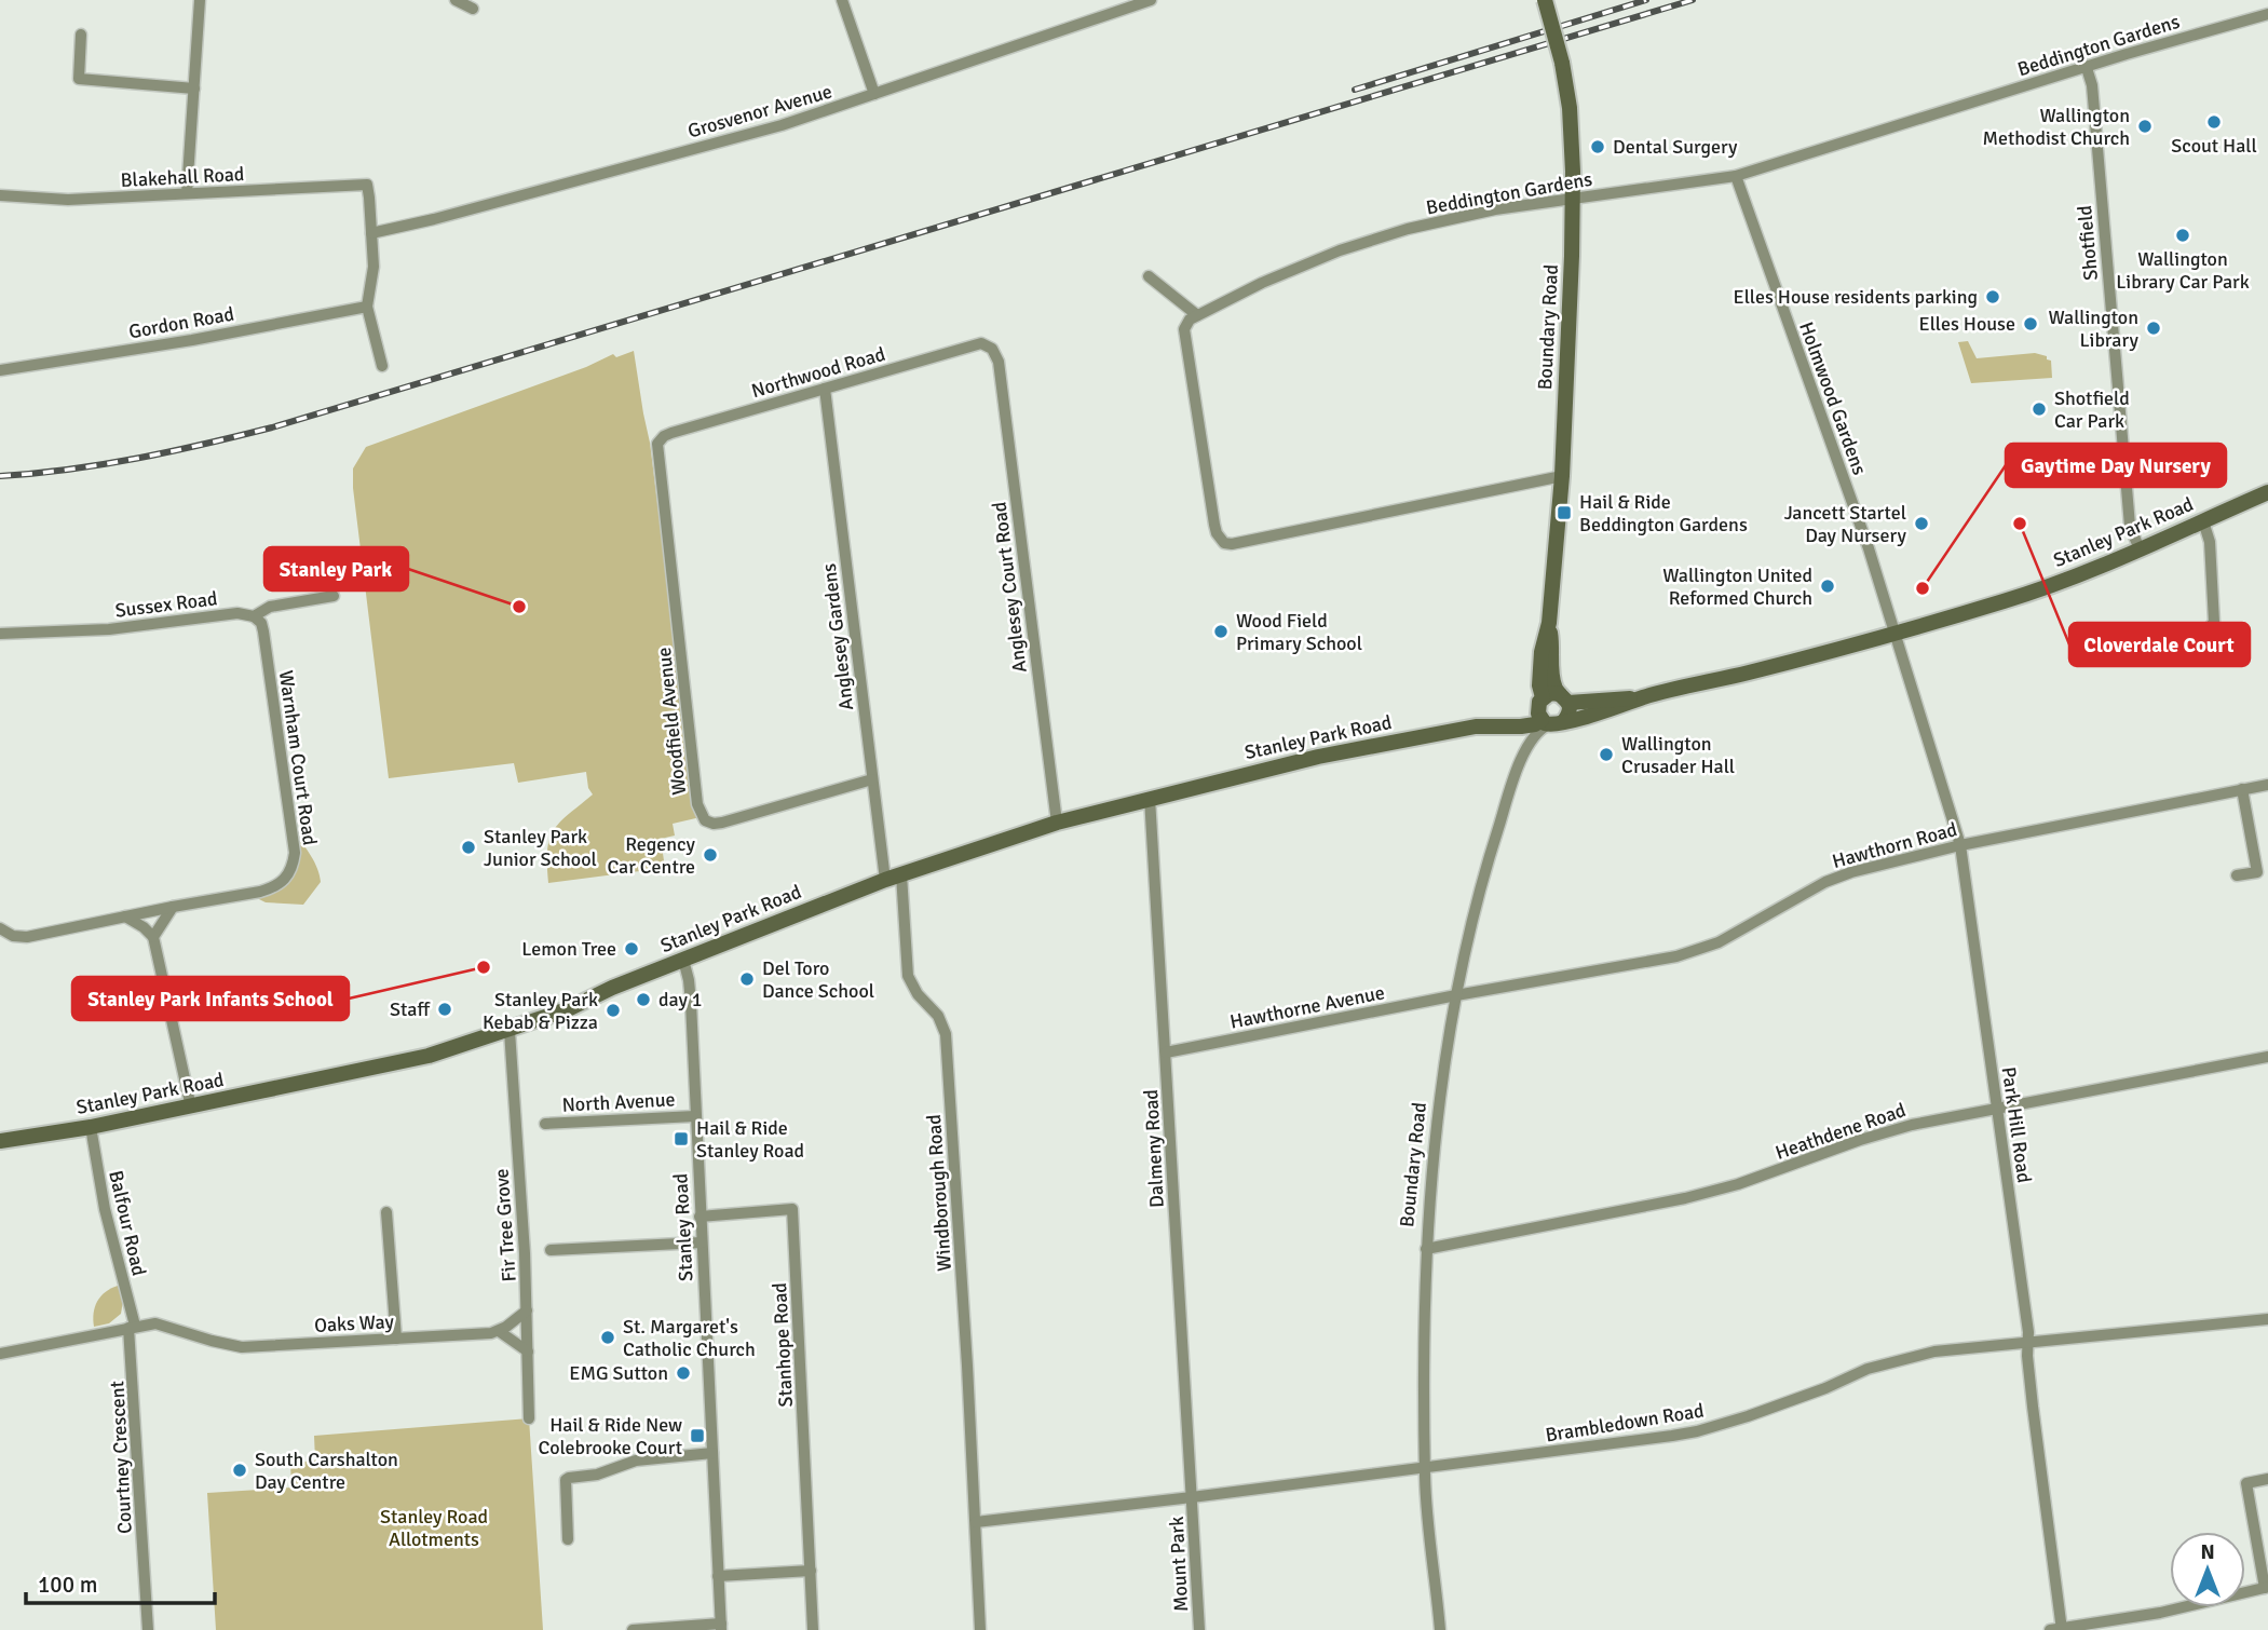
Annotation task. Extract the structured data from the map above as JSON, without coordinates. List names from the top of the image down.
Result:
{
  "streets": {
    "main road": ["Boundary Road", "Stanley Park Road"],
    "street": [
      "Beddington Gardens",
      "Grosvenor Avenue",
      "Blakehall Road",
      "Shotfield",
      "Gordon Road",
      "Northwood Road",
      "Holmwood Gardens",
      "Anglesey Court Road",
      "Sussex Road",
      "Anglesey Gardens",
      "Woodfield Avenue",
      "Warnham Court Road",
      "Hawthorn Road",
      "Hawthorne Avenue",
      "North Avenue",
      "Park Hill Road",
      "Heathdene Road",
      "Dalmeny Road",
      "Windborough Road",
      "Balfour Road",
      "Fir Tree Grove",
      "Stanley Road",
      "Oaks Way",
      "Stanhope Road",
      "Brambledown Road",
      "Courtney Crescent",
      "Mount Park"
    ]
  },
  "crossings": [
    ["Beddington Gardens", "Shotfield"],
    ["Beddington Gardens", "Boundary Road"],
    ["Beddington Gardens", "Holmwood Gardens"],
    ["Grosvenor Avenue", "Blakehall Road"],
    ["Shotfield", "Stanley Park Road"],
    ["Boundary Road", "Stanley Park Road"],
    ["Boundary Road", "Hawthorn Road"],
    ["Boundary Road", "Hawthorne Avenue"],
    ["Boundary Road", "Heathdene Road"],
    ["Boundary Road", "Brambledown Road"],
    ["Northwood Road", "Anglesey Court Road"],
    ["Northwood Road", "Anglesey Gardens"],
    ["Northwood Road", "Woodfield Avenue"],
    ["Holmwood Gardens", "Stanley Park Road"],
    ["Holmwood Gardens", "Park Hill Road"],
    ["Stanley Park Road", "Anglesey Court Road"],
    ["Stanley Park Road", "Anglesey Gardens"],
    ["Stanley Park Road", "Park Hill Road"],
    ["Stanley Park Road", "Dalmeny Road"],
    ["Stanley Park Road", "Windborough Road"],
    ["Stanley Park Road", "Balfour Road"],
    ["Stanley Park Road", "Fir Tree Grove"],
    ["Stanley Park Road", "Stanley Road"],
    ["Sussex Road", "Warnham Court Road"],
    ["Anglesey Gardens", "Woodfield Avenue"],
    ["Hawthorn Road", "Hawthorne Avenue"],
    ["Hawthorn Road", "Park Hill Road"],
    ["Hawthorne Avenue", "Dalmeny Road"],
    ["North Avenue", "Stanley Road"],
    ["Park Hill Road", "Heathdene Road"],
    ["Park Hill Road", "Brambledown Road"],
    ["Dalmeny Road", "Brambledown Road"],
    ["Dalmeny Road", "Mount Park"],
    ["Windborough Road", "Brambledown Road"],
    ["Balfour Road", "Oaks Way"],
    ["Balfour Road", "Courtney Crescent"],
    ["Stanley Road", "Stanhope Road"],
    ["Oaks Way", "Courtney Crescent"],
    ["Brambledown Road", "Mount Park"]
  ],
  "parks": ["Stanley Road Allotments"],
  "places": {
    "other": [
      "Scout Hall",
      "Wallington Methodist Church",
      "Dental Surgery",
      "Wallington Library Car Park",
      "Elles House residents parking",
      "Elles House",
      "Wallington Library",
      "Shotfield Car Park",
      "Jancett Startel Day Nursery",
      "Cloverdale Court",
      "Wallington United Reformed Church",
      "Gaytime Day Nursery",
      "Stanley Park",
      "Wood Field Primary School",
      "Wallington Crusader Hall",
      "Stanley Park Junior School",
      "Regency Car Centre",
      "Lemon Tree",
      "Stanley Park Infants School",
      "Del Toro Dance School",
      "day 1",
      "Staff",
      "Stanley Park Kebab & Pizza",
      "St. Margaret's Catholic Church",
      "EMG Sutton",
      "South Carshalton Day Centre"
    ],
    "transit": ["Hail & Ride Beddington Gardens", "Hail & Ride Stanley Road", "Hail & Ride New Colebrooke Court"]
  },
  "scale_bar": "100 m",
  "north": "top"
}
